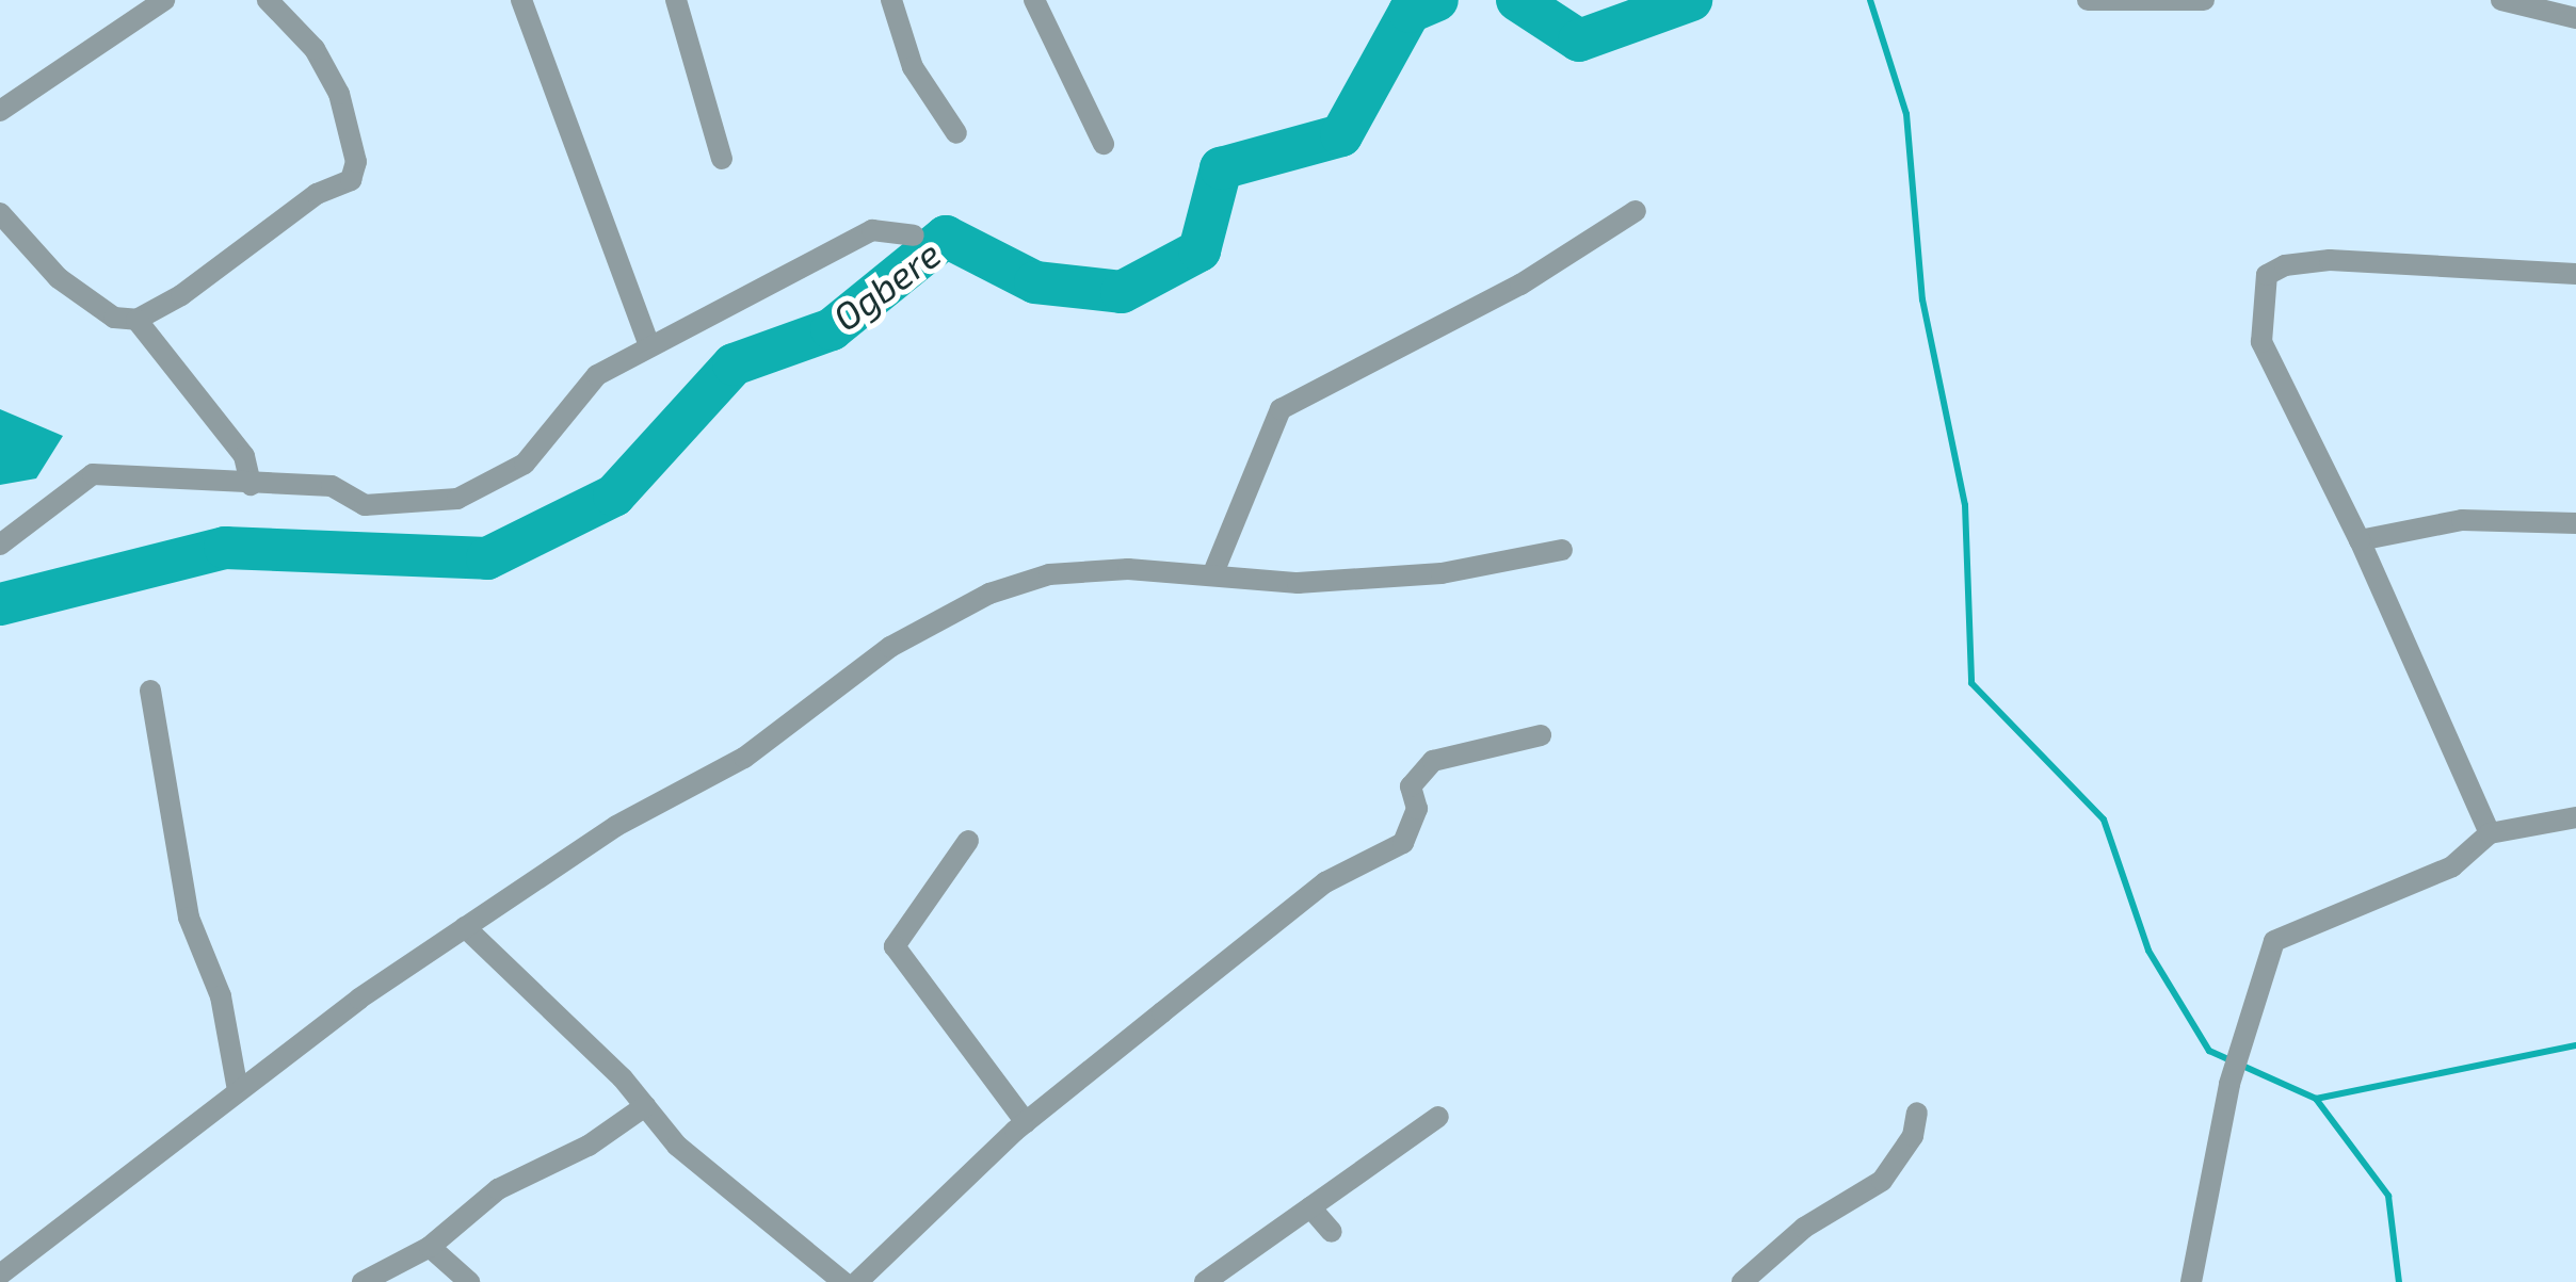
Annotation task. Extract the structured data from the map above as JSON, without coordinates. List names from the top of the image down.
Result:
{
  "water": ["Ogbere"]
}
